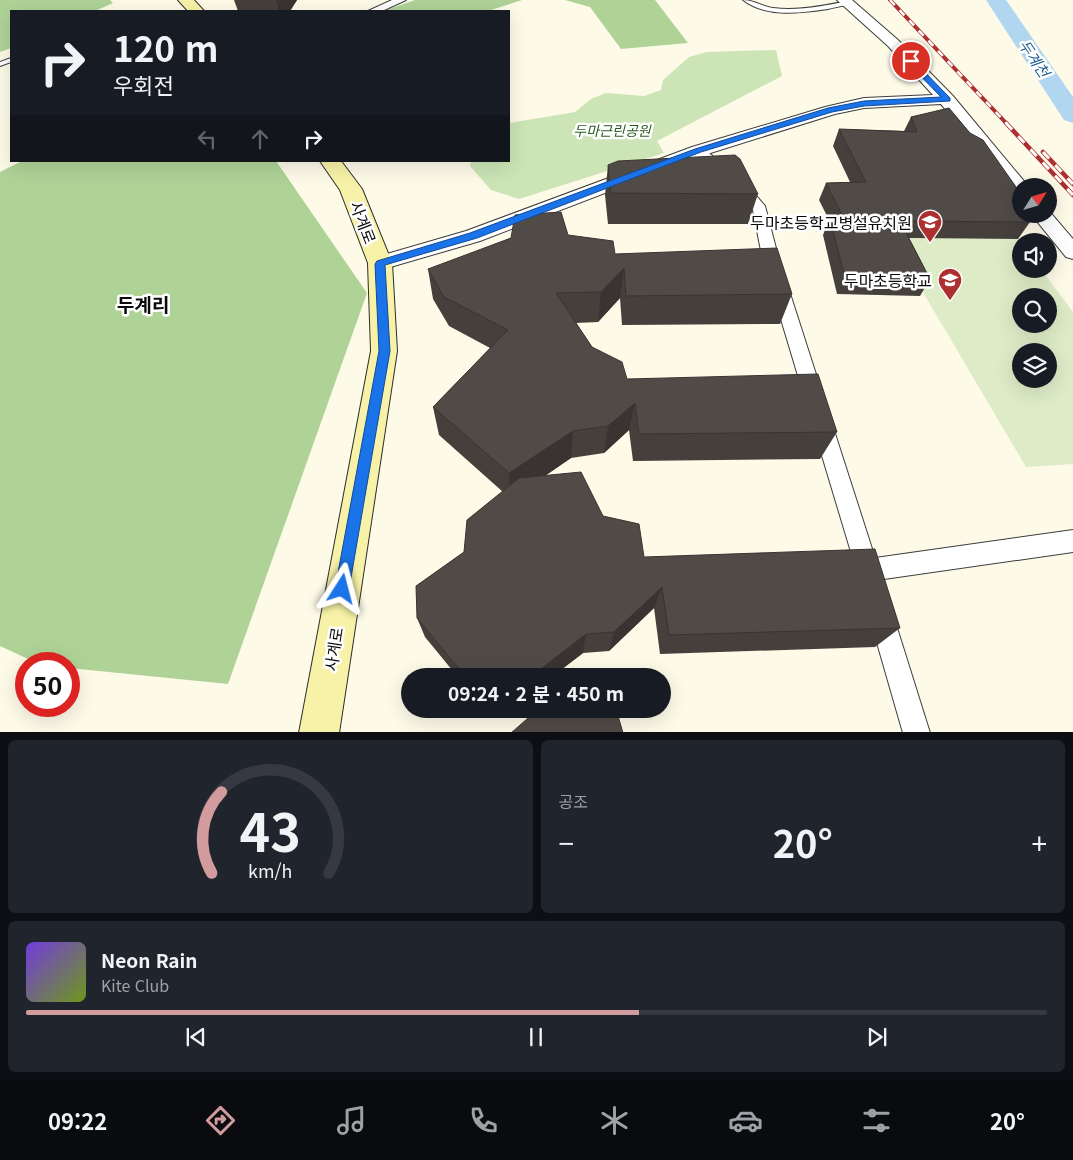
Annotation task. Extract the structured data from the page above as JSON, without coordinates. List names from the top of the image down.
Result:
{
  "streets": {
    "main road": ["사계로"]
  },
  "districts": ["두계리"],
  "water": ["두계천"],
  "parks": ["두마근린공원"],
  "places": {
    "school or university": ["두마초등학교병설유치원", "두마초등학교"]
  },
  "north": "top right",
  "page": {
    "turn": ["120 m", "우회전"],
    "limit": "50",
    "trip": "09:24 · 2 분 · 450 m",
    "tile": "공조",
    "heat": ["−", "20°", "+"],
    "song": ["Neon Rain", "Kite Club"],
    "tabs": ["09:22", "20°"],
    "gauge": ["43", "km/h"]
  }
}
